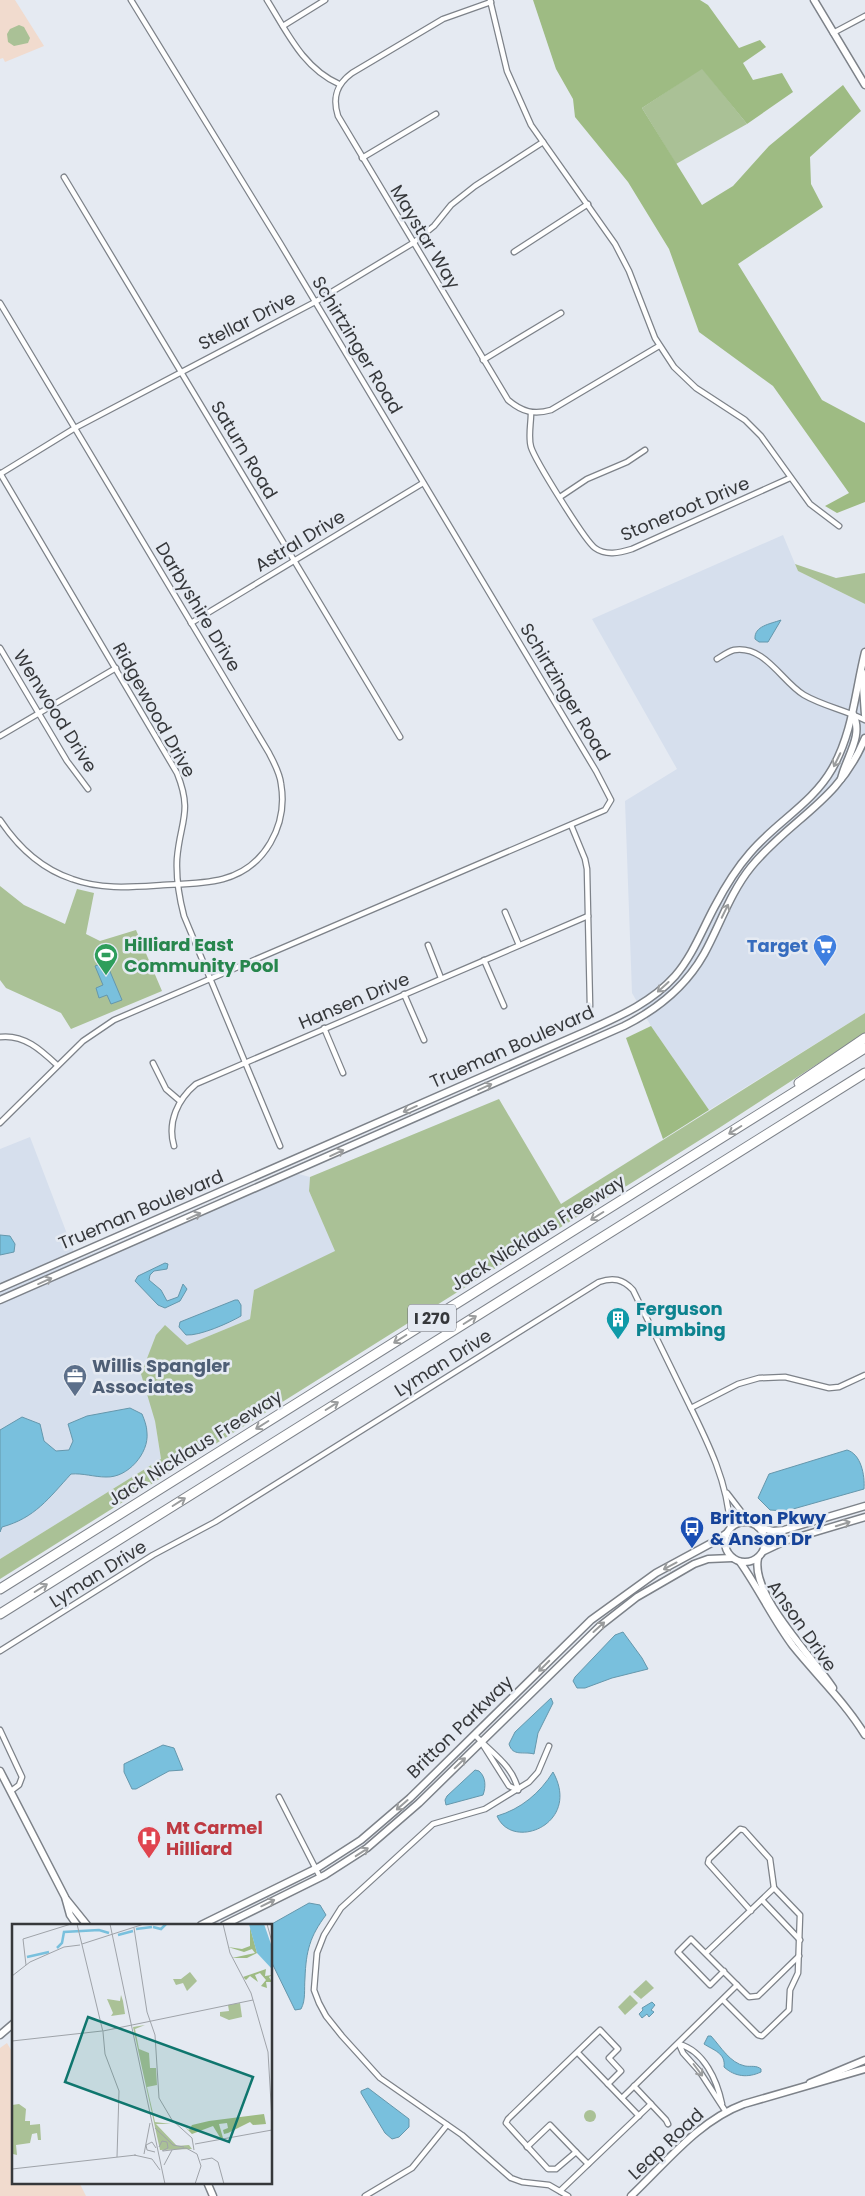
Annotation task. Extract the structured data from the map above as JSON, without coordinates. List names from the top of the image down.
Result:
{
  "streets": {
    "highway": ["Jack Nicklaus Freeway", "I 270"],
    "main road": [
      "Trueman Boulevard",
      "Anson Drive",
      "Britton Parkway",
      "Leap Road"
    ],
    "street": [
      "Maystar Way",
      "Stellar Drive",
      "Schirtzinger Road",
      "Saturn Road",
      "Stoneroot Drive",
      "Astral Drive",
      "Darbyshire Drive",
      "Ridgewood Drive",
      "Wenwood Drive",
      "Hansen Drive",
      "Lyman Drive"
    ]
  },
  "crossings": [
    ["Maystar Way", "Stellar Drive"],
    ["Maystar Way", "Stoneroot Drive"],
    ["Stellar Drive", "Schirtzinger Road"],
    ["Stellar Drive", "Saturn Road"],
    ["Stellar Drive", "Darbyshire Drive"],
    ["Stellar Drive", "Ridgewood Drive"],
    ["Schirtzinger Road", "Astral Drive"],
    ["Schirtzinger Road", "Ridgewood Drive"],
    ["Saturn Road", "Astral Drive"],
    ["Astral Drive", "Darbyshire Drive"],
    ["Darbyshire Drive", "Ridgewood Drive"],
    ["Ridgewood Drive", "Hansen Drive"],
    ["Anson Drive", "Britton Parkway"]
  ],
  "places": {
    "supermarket": ["Target"],
    "sports": ["Hilliard East Community Pool"],
    "building": ["Ferguson Plumbing"],
    "office": ["Willis Spangler Associates"],
    "bus stop": ["Britton Pkwy & Anson Dr"],
    "hospital": ["Mt Carmel Hilliard"]
  }
}
